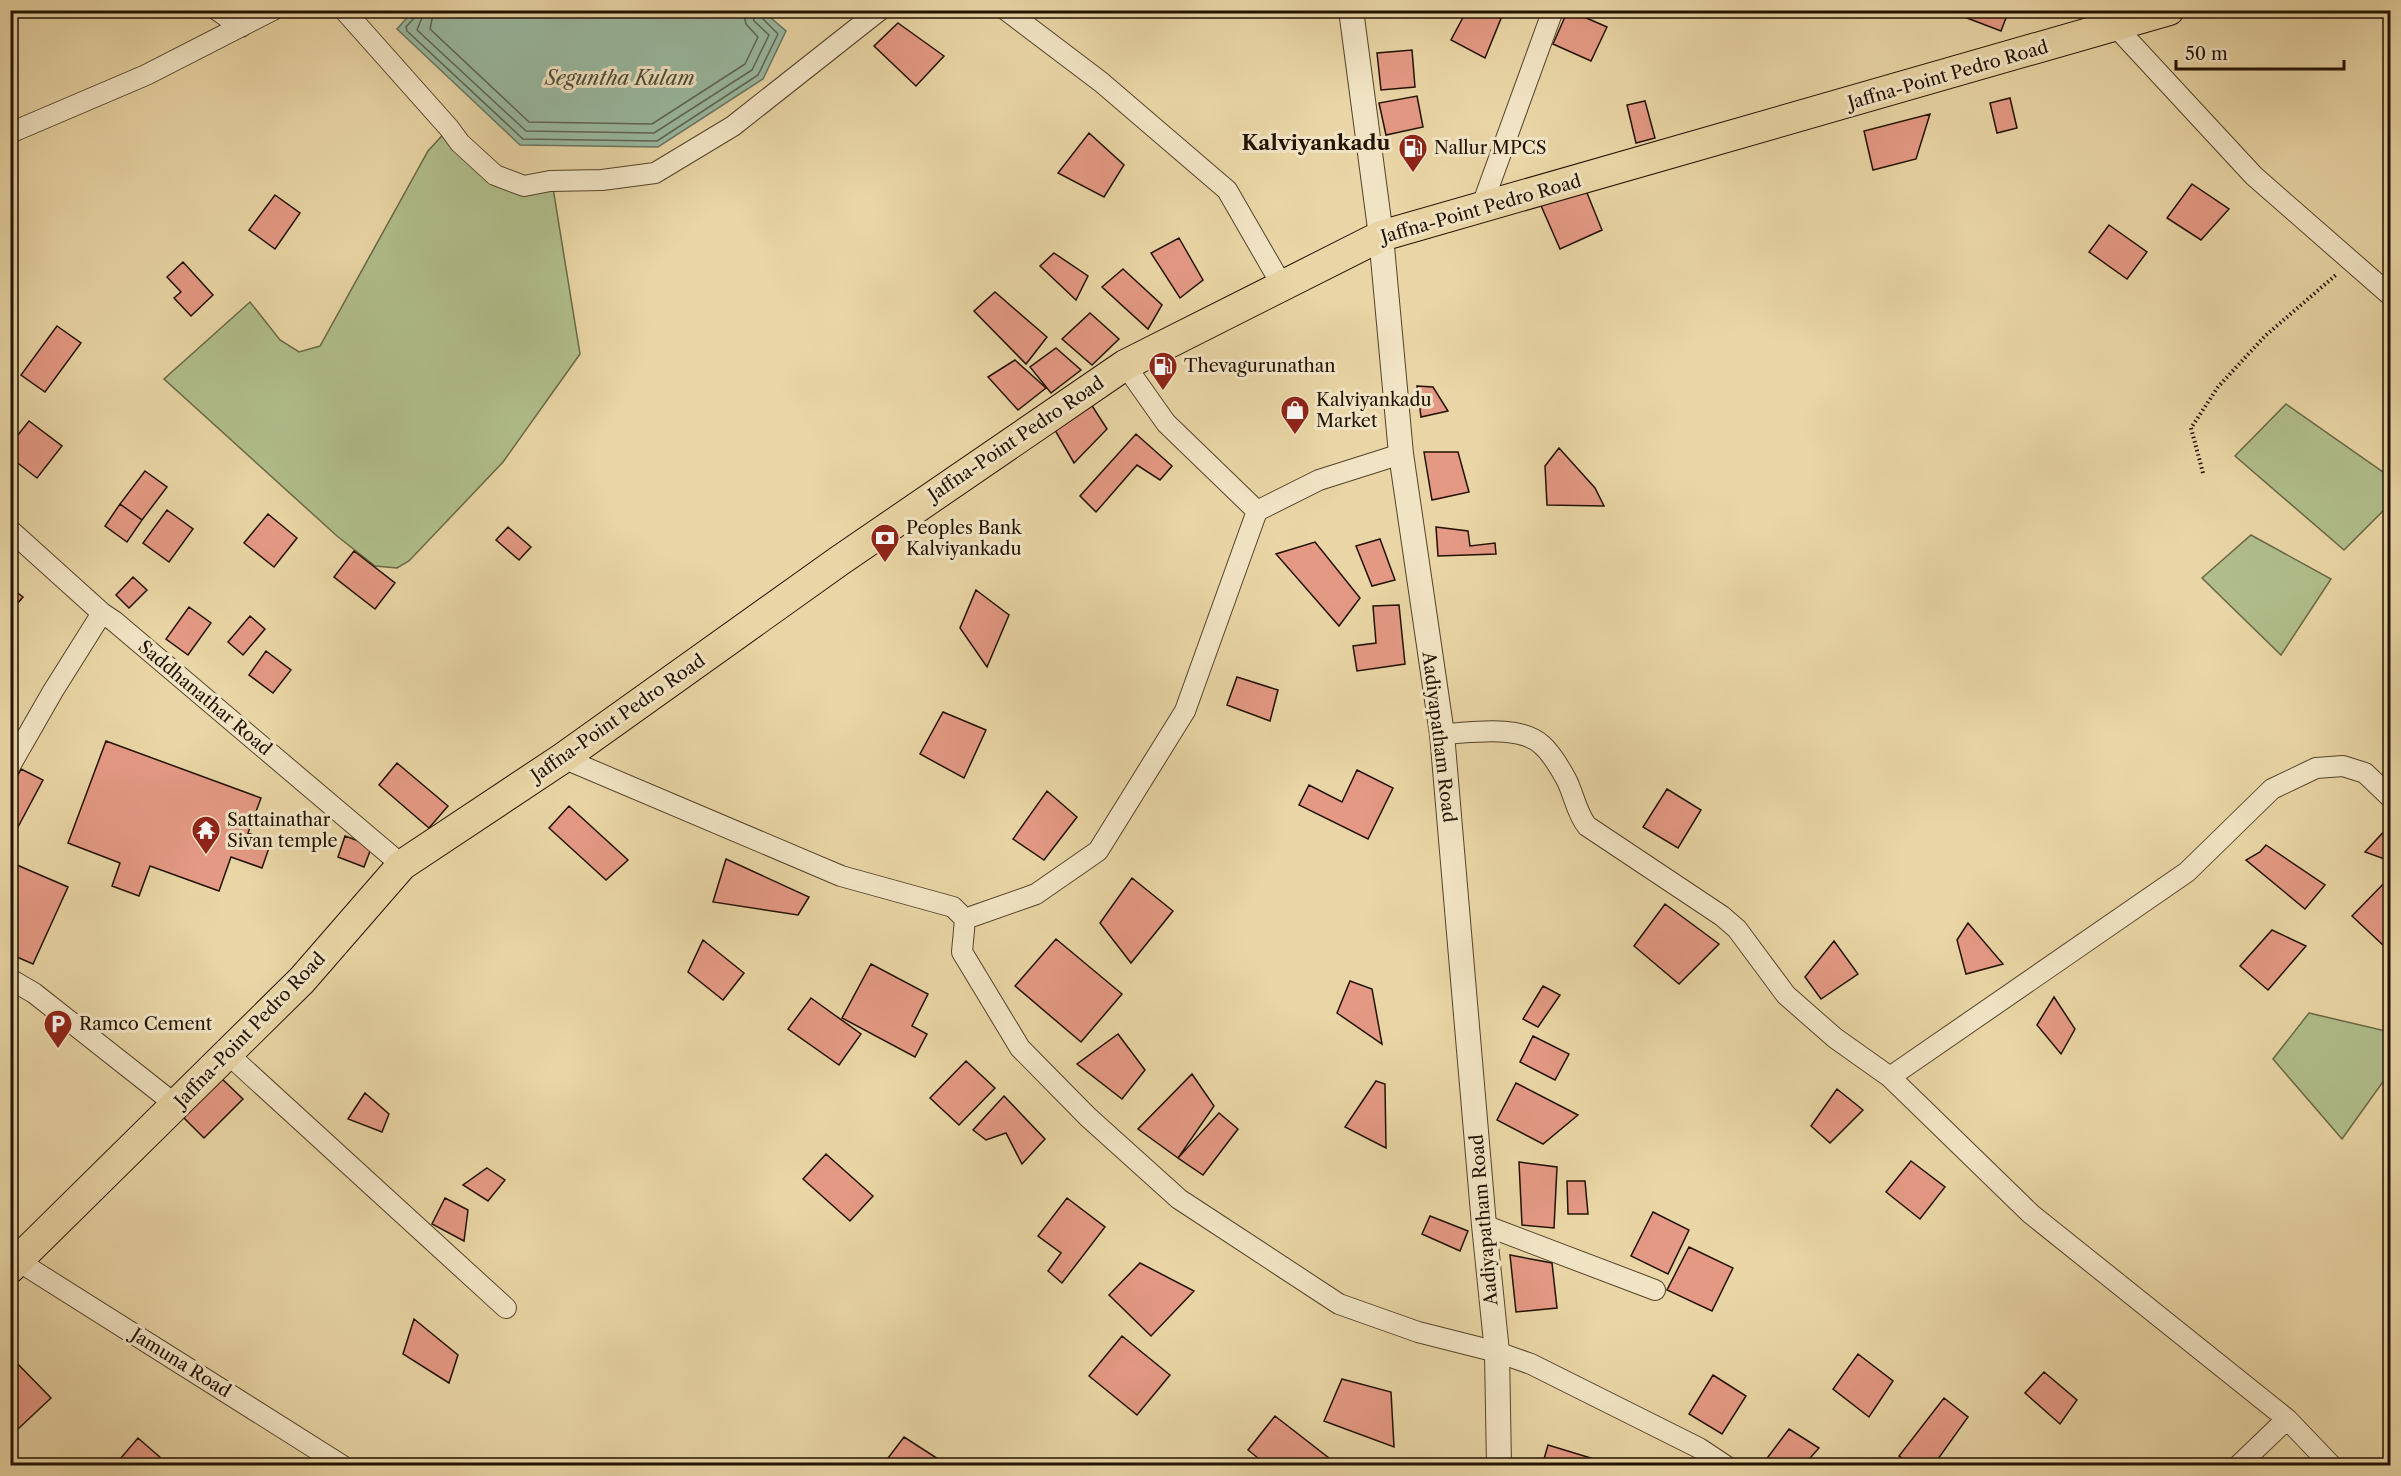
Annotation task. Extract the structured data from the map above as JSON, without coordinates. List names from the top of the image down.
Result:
{
  "streets": {
    "main road": ["Jaffna-Point Pedro Road"],
    "street": ["Saddhanathar Road", "Aadiyapatham Road", "Jamuna Road"]
  },
  "crossings": [
    ["Jaffna-Point Pedro Road", "Saddhanathar Road"],
    ["Jaffna-Point Pedro Road", "Aadiyapatham Road"],
    ["Jaffna-Point Pedro Road", "Jamuna Road"]
  ],
  "districts": ["Kalviyankadu"],
  "water": ["Seguntha Kulam"],
  "places": {
    "fuel station": ["Nallur MPCS", "Thevagurunathan"],
    "shop": ["Kalviyankadu Market"],
    "bank": ["Peoples Bank Kalviyankadu"],
    "temple": ["Sattainathar Sivan temple"],
    "parking": ["Ramco Cement"]
  },
  "scale_bar": "50 m"
}
